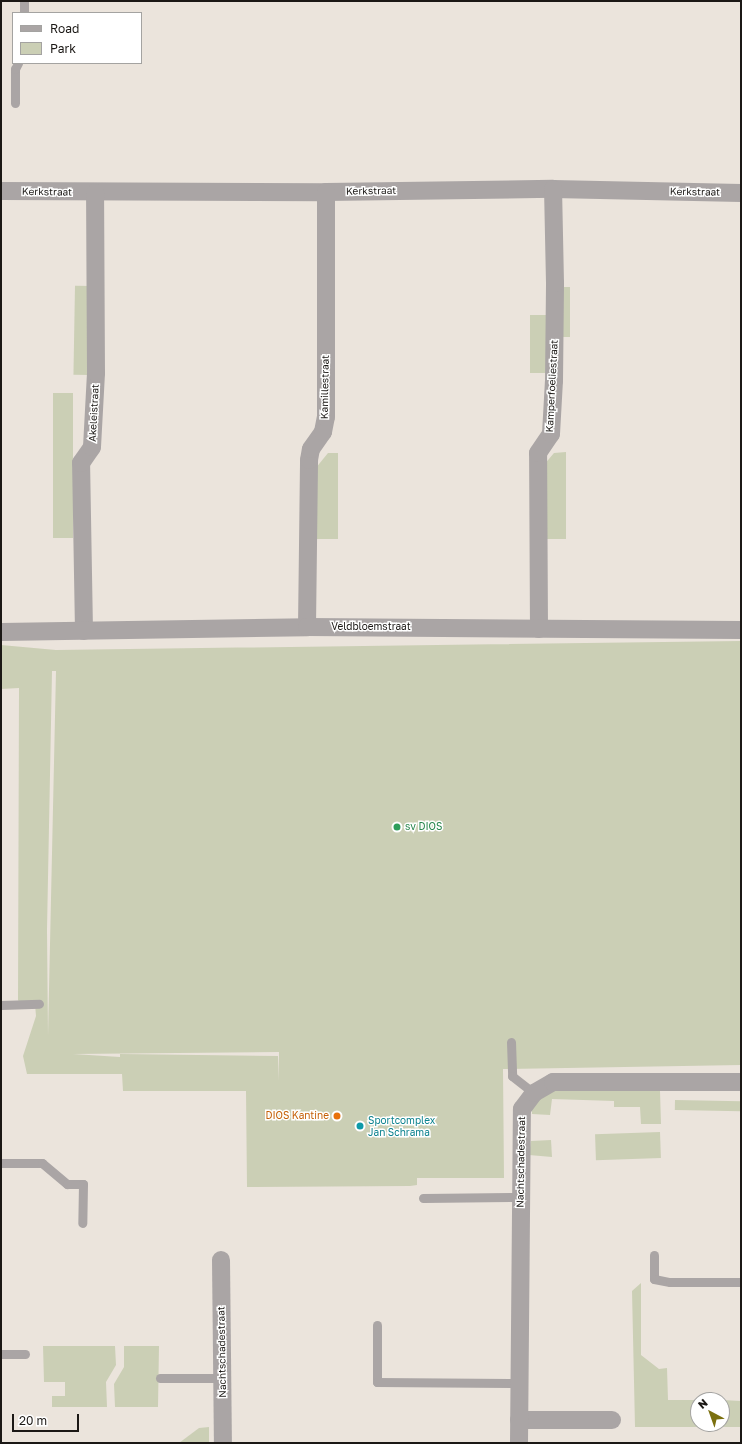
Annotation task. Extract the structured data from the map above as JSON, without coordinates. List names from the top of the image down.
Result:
{
  "streets": {
    "street": [
      "Kerkstraat",
      "Kamperfoeliestraat",
      "Kamillestraat",
      "Akeleistraat",
      "Veldbloemstraat",
      "Nachtschadestraat"
    ]
  },
  "crossings": [
    ["Kerkstraat", "Kamperfoeliestraat"],
    ["Kerkstraat", "Kamillestraat"],
    ["Kerkstraat", "Akeleistraat"],
    ["Kamperfoeliestraat", "Veldbloemstraat"],
    ["Kamillestraat", "Veldbloemstraat"],
    ["Akeleistraat", "Veldbloemstraat"]
  ],
  "places": ["sv DIOS", "DIOS Kantine", "Sportcomplex Jan Schrama"],
  "legend": ["Road", "Park"],
  "scale_bar": "20 m",
  "north": "top left"
}
